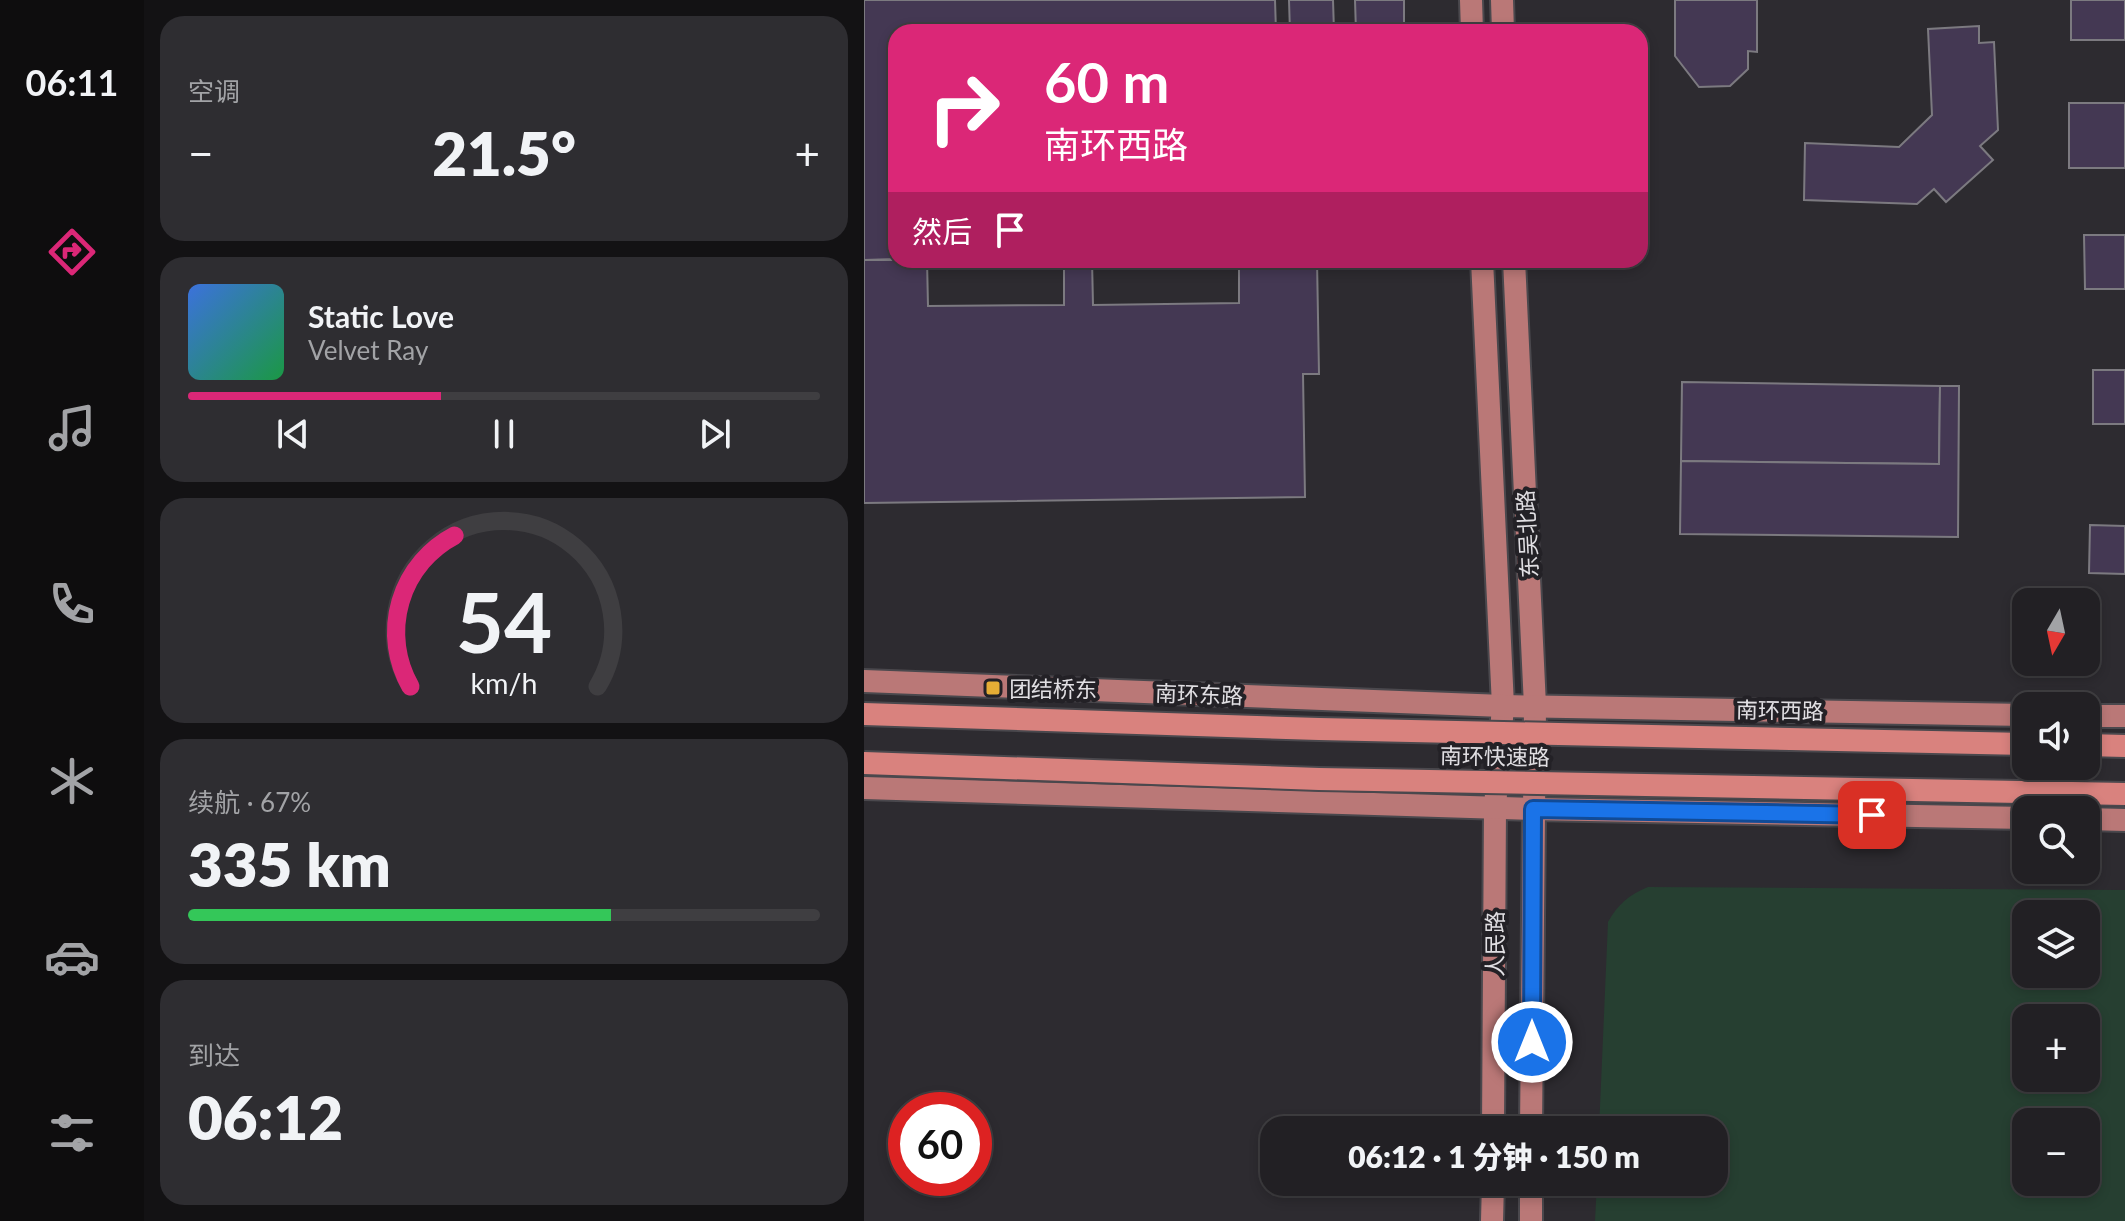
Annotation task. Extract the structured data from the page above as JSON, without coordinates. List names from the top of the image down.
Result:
{
  "streets": {
    "highway": ["南环快速路"],
    "main road": [
      "东吴北路",
      "南环东路",
      "南环西路",
      "人民路"
    ]
  },
  "crossings": [
    ["东吴北路", "南环东路"],
    ["东吴北路", "南环西路"],
    ["东吴北路", "人民路"],
    ["南环东路", "南环西路"]
  ],
  "places": {
    "transit": ["团结桥东"]
  },
  "north": "bottom",
  "page": {
    "tabs": "06:11",
    "tile": [
      "空调",
      ["续航 · 67%", "335 km"],
      ["到达", "06:12"]
    ],
    "turn": ["60 m", "南环西路"],
    "heat": ["−", "21.5°", "+"],
    "then": "然后",
    "song": ["Static Love", "Velvet Ray"],
    "map_buttons": ["+", "−"],
    "limit": "60",
    "trip": "06:12 · 1 分钟 · 150 m",
    "gauge": ["54", "km/h"]
  }
}
